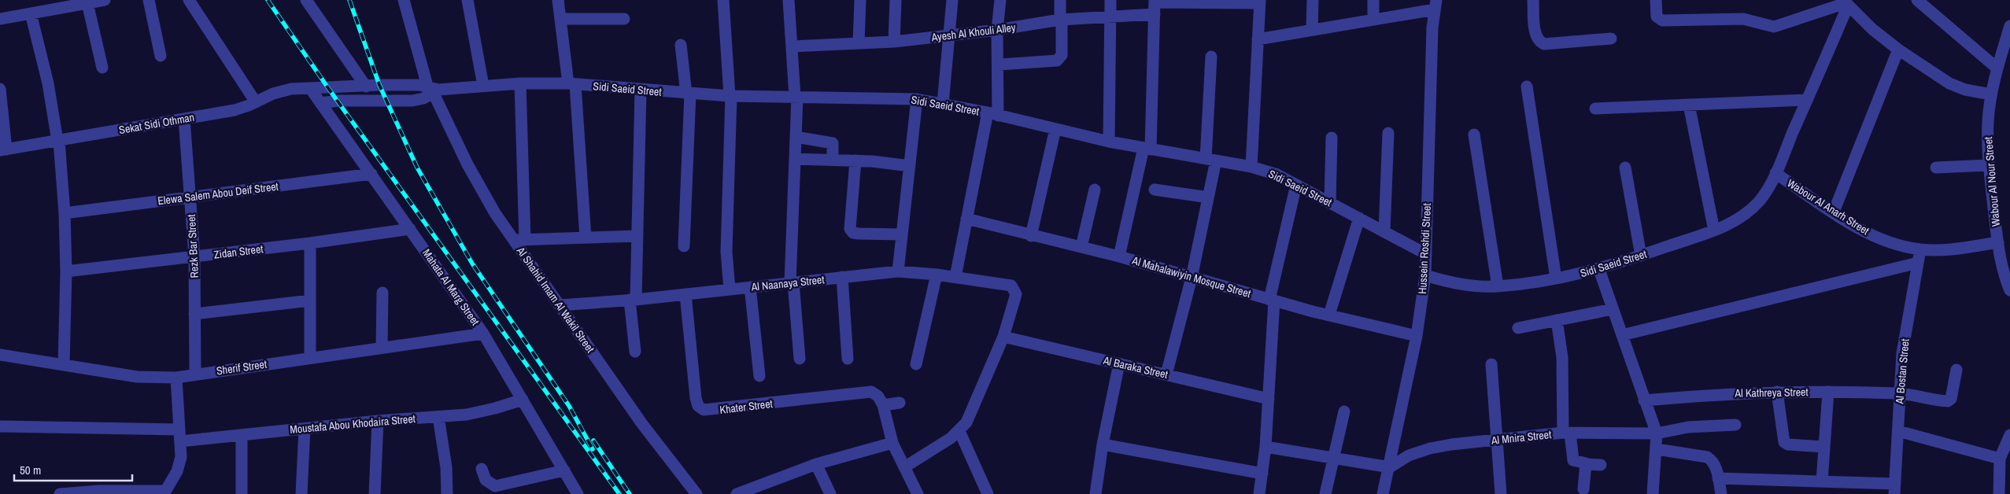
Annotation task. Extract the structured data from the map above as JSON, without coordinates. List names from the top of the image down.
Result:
{
  "streets": {
    "street": [
      "Ayesh Al Khouli Alley",
      "Sidi Saeid Street",
      "Sekat Sidi Othman",
      "Wabour Al Nour Street",
      "Elewa Salem Abou Deif Street",
      "Wabour Al Anarh Street",
      "Rezk Bar Street",
      "Hussein Roshdi Street",
      "Zidan Street",
      "Al Mahalawiyin Mosque Street",
      "Al Naanaya Street",
      "Mahata Al Marg Street",
      "Al Shahid Imam Al Wakil Street",
      "Sherif Street",
      "Al Baraka Street",
      "Al Bostan Street",
      "Al Kathreya Street",
      "Khater Street",
      "Moustafa Abou Khodaira Street",
      "Al Mnira Street"
    ]
  },
  "crossings": [
    ["Sidi Saeid Street", "Sekat Sidi Othman"],
    ["Sidi Saeid Street", "Wabour Al Anarh Street"],
    ["Sidi Saeid Street", "Hussein Roshdi Street"],
    ["Sidi Saeid Street", "Al Shahid Imam Al Wakil Street"],
    ["Sekat Sidi Othman", "Rezk Bar Street"],
    ["Sekat Sidi Othman", "Mahata Al Marg Street"],
    ["Sekat Sidi Othman", "Al Shahid Imam Al Wakil Street"],
    ["Wabour Al Nour Street", "Wabour Al Anarh Street"],
    ["Elewa Salem Abou Deif Street", "Rezk Bar Street"],
    ["Elewa Salem Abou Deif Street", "Mahata Al Marg Street"],
    ["Wabour Al Anarh Street", "Al Bostan Street"],
    ["Rezk Bar Street", "Zidan Street"],
    ["Rezk Bar Street", "Sherif Street"],
    ["Hussein Roshdi Street", "Al Mahalawiyin Mosque Street"],
    ["Hussein Roshdi Street", "Al Mnira Street"],
    ["Zidan Street", "Mahata Al Marg Street"],
    ["Al Naanaya Street", "Al Shahid Imam Al Wakil Street"],
    ["Al Naanaya Street", "Al Baraka Street"],
    ["Al Naanaya Street", "Khater Street"],
    ["Mahata Al Marg Street", "Sherif Street"],
    ["Mahata Al Marg Street", "Moustafa Abou Khodaira Street"],
    ["Al Bostan Street", "Al Kathreya Street"]
  ],
  "scale_bar": "50 m"
}
